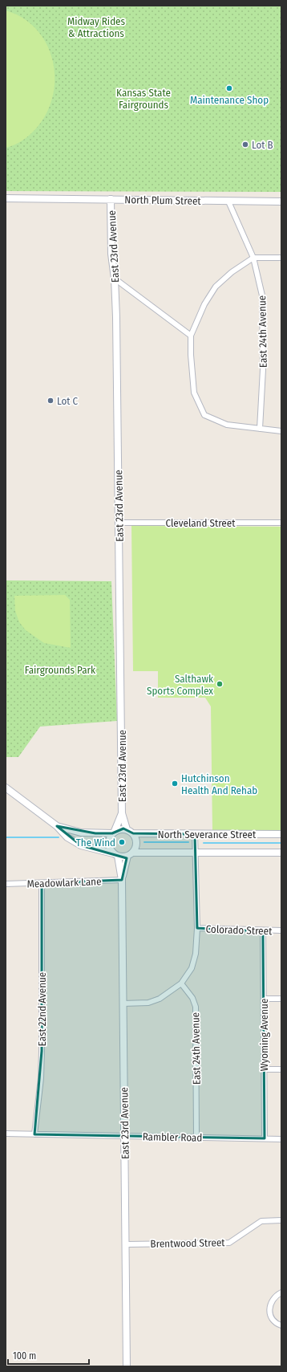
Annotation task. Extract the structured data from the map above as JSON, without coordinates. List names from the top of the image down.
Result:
{
  "streets": {
    "street": [
      "North Plum Street",
      "East 23rd Avenue",
      "East 24th Avenue",
      "Cleveland Street",
      "North Severance Street",
      "Meadowlark Lane",
      "Colorado Street",
      "East 22nd Avenue",
      "Wyoming Avenue",
      "Rambler Road",
      "Brentwood Street"
    ]
  },
  "crossings": [
    ["North Plum Street", "East 23rd Avenue"],
    ["North Plum Street", "East 24th Avenue"],
    ["East 23rd Avenue", "Cleveland Street"],
    ["East 23rd Avenue", "North Severance Street"],
    ["East 23rd Avenue", "Meadowlark Lane"],
    ["East 23rd Avenue", "Rambler Road"],
    ["East 23rd Avenue", "Brentwood Street"],
    ["East 24th Avenue", "Rambler Road"],
    ["Meadowlark Lane", "East 22nd Avenue"],
    ["Colorado Street", "Wyoming Avenue"],
    ["East 22nd Avenue", "Rambler Road"],
    ["Wyoming Avenue", "Rambler Road"]
  ],
  "parks": ["Midway Rides & Attractions", "Kansas State Fairgrounds", "Fairgrounds Park"],
  "places": [
    "Maintenance Shop",
    "Lot B",
    "Lot C",
    "Salthawk Sports Complex",
    "Hutchinson Health And Rehab",
    "The Wind"
  ],
  "scale_bar": "100 m"
}
